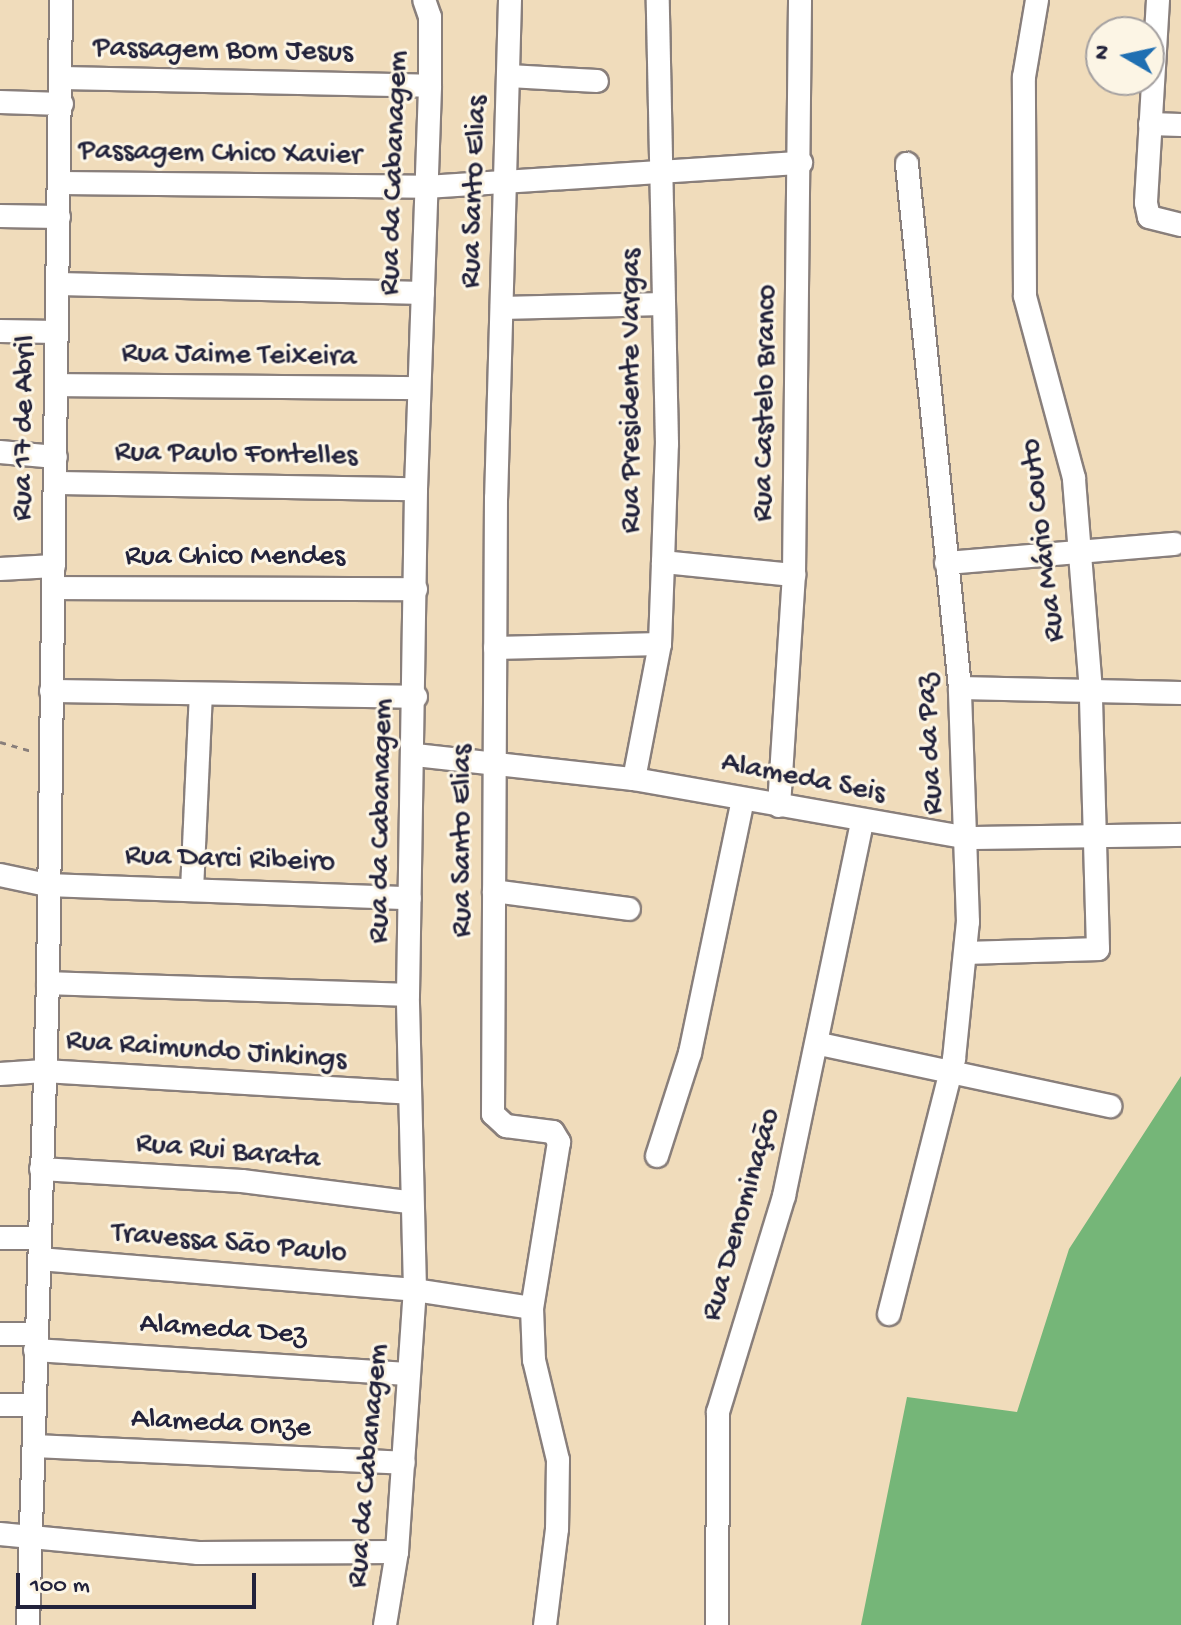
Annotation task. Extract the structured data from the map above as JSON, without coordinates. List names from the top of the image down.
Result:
{
  "streets": {
    "street": [
      "Passagem Bom Jesus",
      "Passagem Chico Xavier",
      "Rua da Cabanagem",
      "Rua Santo Elias",
      "Rua Jaime Teixeira",
      "Rua Presidente Vargas",
      "Rua Castelo Branco",
      "Rua 17 de Abril",
      "Rua Paulo Fontelles",
      "Rua Mário Couto",
      "Rua Chico Mendes",
      "Rua da Paz",
      "Alameda Seis",
      "Rua Darci Ribeiro",
      "Rua Raimundo Jinkings",
      "Rua Rui Barata",
      "Rua Denominação",
      "Travessa São Paulo",
      "Alameda Dez",
      "Alameda Onze"
    ]
  },
  "crossings": [
    ["Passagem Bom Jesus", "Rua da Cabanagem"],
    ["Passagem Bom Jesus", "Rua 17 de Abril"],
    ["Passagem Chico Xavier", "Rua da Cabanagem"],
    ["Passagem Chico Xavier", "Rua Santo Elias"],
    ["Passagem Chico Xavier", "Rua Presidente Vargas"],
    ["Passagem Chico Xavier", "Rua Castelo Branco"],
    ["Passagem Chico Xavier", "Rua 17 de Abril"],
    ["Rua da Cabanagem", "Rua Jaime Teixeira"],
    ["Rua da Cabanagem", "Rua Paulo Fontelles"],
    ["Rua da Cabanagem", "Rua Chico Mendes"],
    ["Rua da Cabanagem", "Alameda Seis"],
    ["Rua da Cabanagem", "Rua Darci Ribeiro"],
    ["Rua da Cabanagem", "Rua Raimundo Jinkings"],
    ["Rua da Cabanagem", "Rua Rui Barata"],
    ["Rua da Cabanagem", "Travessa São Paulo"],
    ["Rua da Cabanagem", "Alameda Dez"],
    ["Rua da Cabanagem", "Alameda Onze"],
    ["Rua Santo Elias", "Alameda Seis"],
    ["Rua Santo Elias", "Travessa São Paulo"],
    ["Rua Jaime Teixeira", "Rua 17 de Abril"],
    ["Rua Presidente Vargas", "Alameda Seis"],
    ["Rua Castelo Branco", "Alameda Seis"],
    ["Rua 17 de Abril", "Rua Paulo Fontelles"],
    ["Rua 17 de Abril", "Rua Chico Mendes"],
    ["Rua 17 de Abril", "Rua Darci Ribeiro"],
    ["Rua 17 de Abril", "Rua Raimundo Jinkings"],
    ["Rua 17 de Abril", "Rua Rui Barata"],
    ["Rua 17 de Abril", "Travessa São Paulo"],
    ["Rua 17 de Abril", "Alameda Dez"],
    ["Rua 17 de Abril", "Alameda Onze"],
    ["Rua Mário Couto", "Rua da Paz"],
    ["Rua Mário Couto", "Alameda Seis"],
    ["Rua da Paz", "Alameda Seis"],
    ["Alameda Seis", "Rua Denominação"]
  ],
  "scale_bar": "100 m",
  "north": "left"
}
